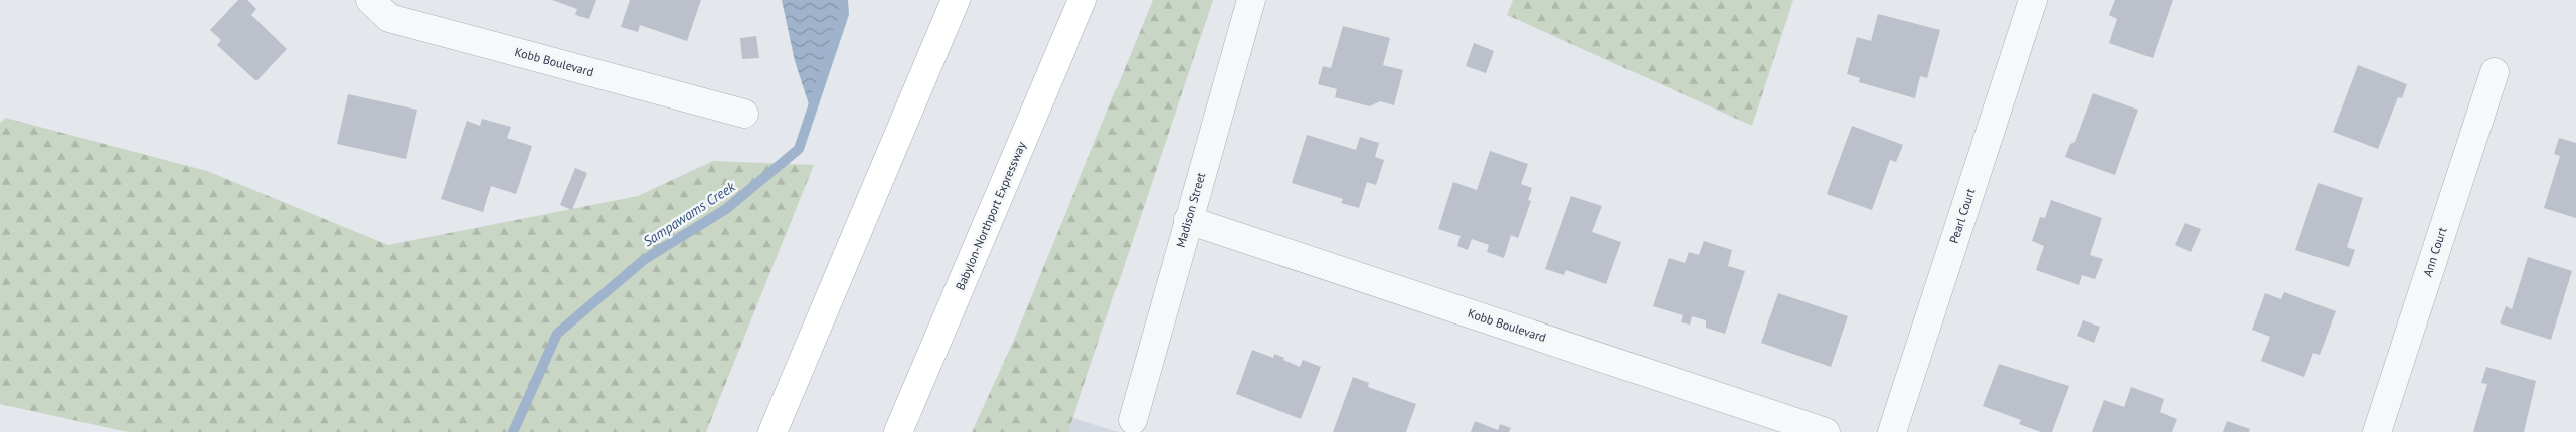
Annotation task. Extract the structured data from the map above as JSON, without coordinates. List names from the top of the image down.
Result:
{
  "streets": {
    "main road": ["Babylon-Northport Expressway"],
    "street": [
      "Kobb Boulevard",
      "Madison Street",
      "Pearl Court",
      "Ann Court"
    ]
  },
  "crossings": [
    ["Kobb Boulevard", "Madison Street"]
  ],
  "water": ["Sampawams Creek"]
}
